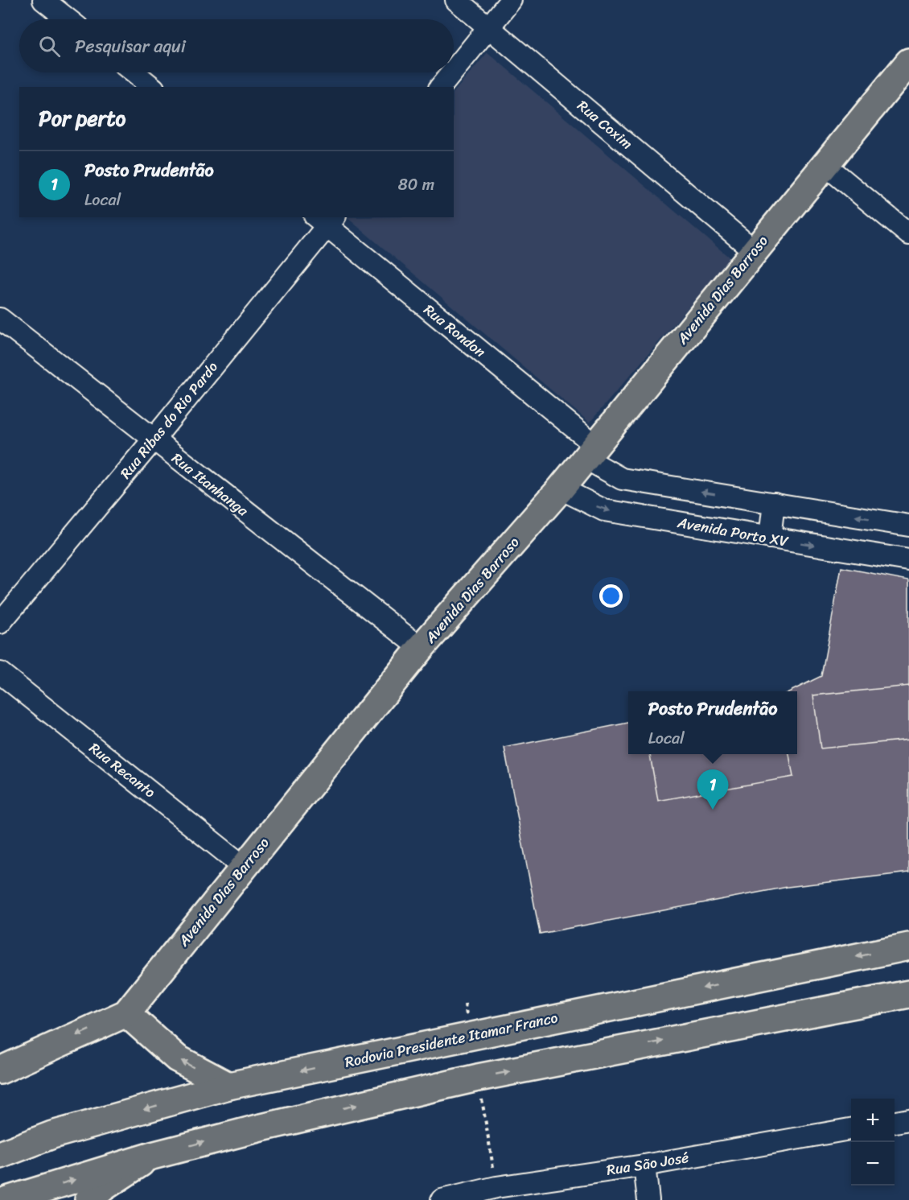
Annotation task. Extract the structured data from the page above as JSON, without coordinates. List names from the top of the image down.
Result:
{
  "streets": {
    "main road": ["Avenida Dias Barroso", "Rodovia Presidente Itamar Franco"],
    "street": [
      "Rua Coxim",
      "Rua Rondon",
      "Rua Ribas do Rio Pardo",
      "Rua Itanhanga",
      "Avenida Porto XV",
      "Rua Recanto",
      "Rua São José"
    ]
  },
  "crossings": [
    ["Rua Coxim", "Avenida Dias Barroso"],
    ["Avenida Dias Barroso", "Rua Rondon"],
    ["Avenida Dias Barroso", "Rua Itanhanga"],
    ["Avenida Dias Barroso", "Avenida Porto XV"],
    ["Avenida Dias Barroso", "Rua Recanto"],
    ["Rua Rondon", "Rua Ribas do Rio Pardo"],
    ["Rua Ribas do Rio Pardo", "Rua Itanhanga"]
  ],
  "page": {
    "search": "Pesquisar aqui",
    "heading": "Por perto",
    "list": [
      {
        "mark": "1",
        "name": "Posto Prudentão",
        "note": "Local",
        "value": "80 m"
      }
    ],
    "popup": ["Posto Prudentão", "Local"],
    "pins": "1",
    "map_buttons": ["+", "−"]
  }
}
